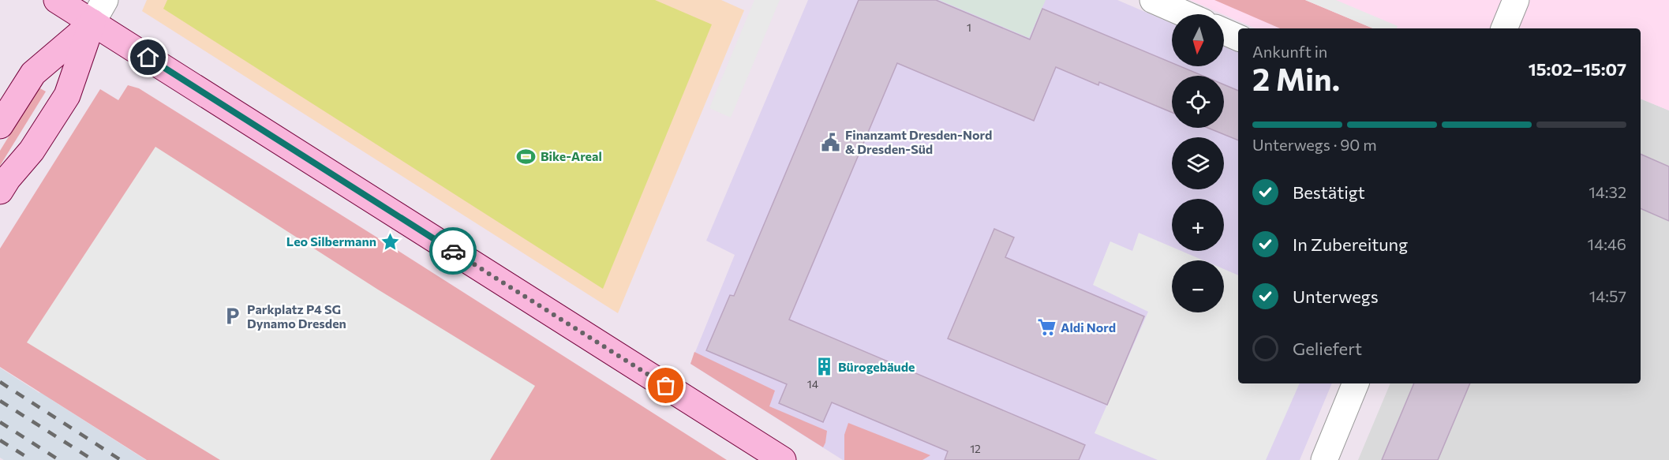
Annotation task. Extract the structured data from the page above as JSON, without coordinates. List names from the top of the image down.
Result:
{
  "places": {
    "public building": ["Finanzamt Dresden-Nord & Dresden-Süd"],
    "sports": ["Bike-Areal"],
    "place": ["Leo Silbermann"],
    "parking": ["Parkplatz P4 SG Dynamo Dresden"],
    "supermarket": ["Aldi Nord"],
    "building": ["Bürogebäude"]
  },
  "house_numbers": ["1", "14", "12"],
  "north": "bottom",
  "page": {
    "map_buttons": ["+", "−"],
    "heading": ["2 Min.", "Ankunft in", "15:02–15:07"],
    "bar": "Unterwegs · 90 m",
    "list": [
      ["Bestätigt", "14:32"],
      ["In Zubereitung", "14:46"],
      ["Unterwegs", "14:57"],
      "Geliefert"
    ]
  }
}
